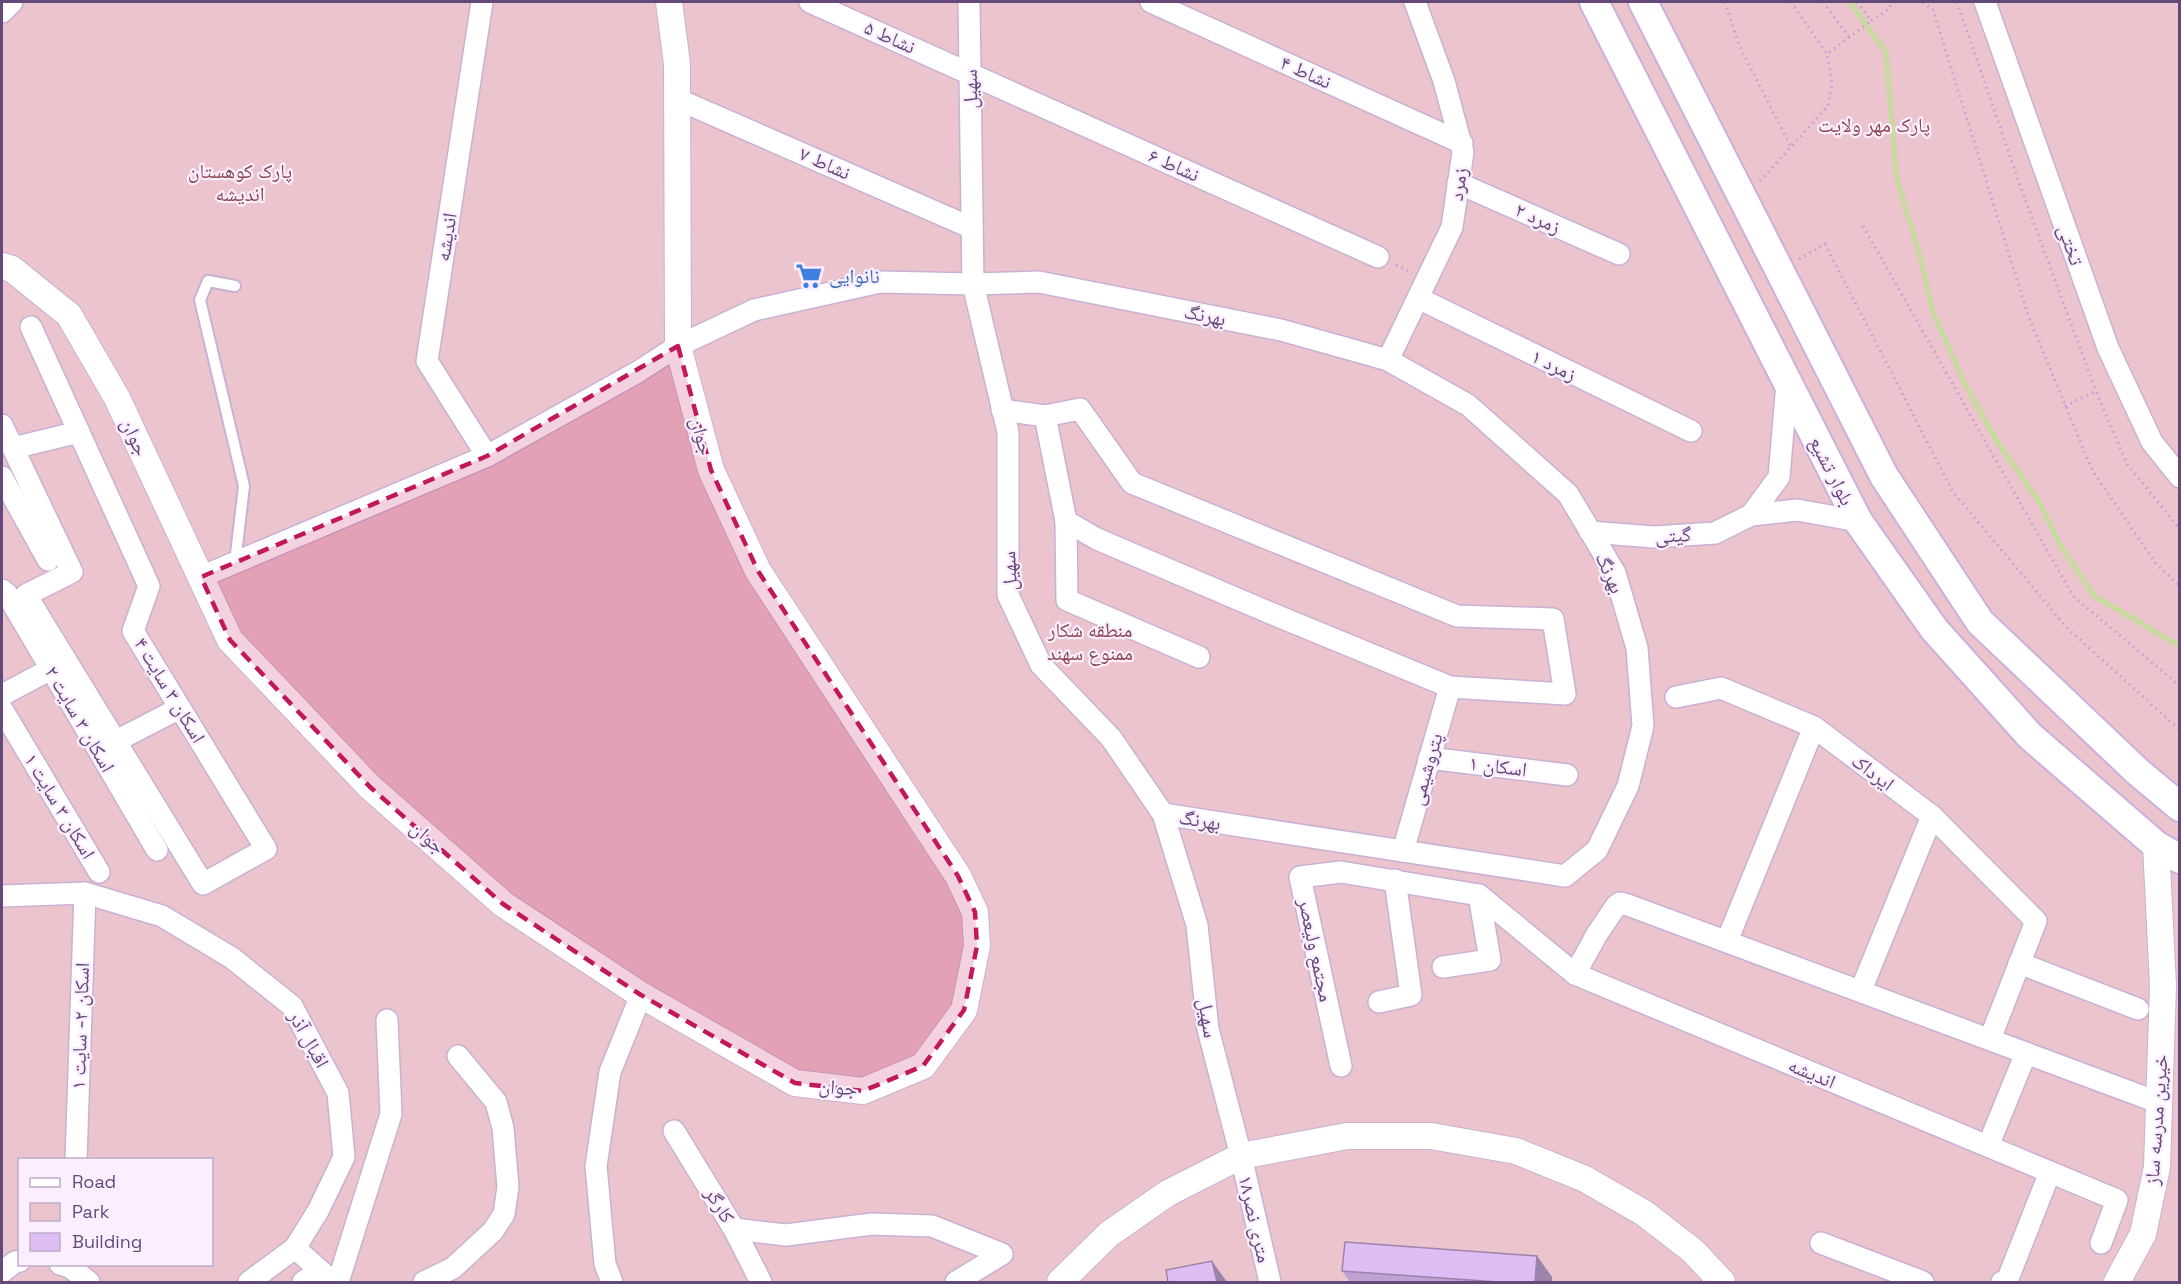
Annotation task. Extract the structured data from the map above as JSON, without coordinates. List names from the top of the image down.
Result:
{
  "streets": {
    "main road": ["بلوار تشیع"],
    "street": [
      "نشاط ۵",
      "نشاط ۴",
      "سهیل",
      "نشاط ۷",
      "نشاط ۶",
      "زمرد",
      "زمرد ۲",
      "اندیشه",
      "تختی",
      "بهرنگ",
      "زمرد ۱",
      "جوان",
      "گیتی",
      "اسکان ۳ سایت ۴",
      "اسکان ۳ سایت ۲",
      "اسکان ۱",
      "پتروشیمی",
      "ایرداک",
      "اسکان ۳ سایت ۱",
      "مجتمع ولیعصر",
      "اسکان ۲- سایت ۱",
      "اقبال آذر",
      "خیرین مدرسه ساز",
      "کارگر",
      "۱۸متری نصر"
    ]
  },
  "crossings": [
    ["نشاط ۵", "سهیل"],
    ["نشاط ۵", "نشاط ۶"],
    ["نشاط ۴", "زمرد"],
    ["سهیل", "نشاط ۷"],
    ["سهیل", "نشاط ۶"],
    ["سهیل", "بهرنگ"],
    ["سهیل", "۱۸متری نصر"],
    ["نشاط ۷", "جوان"],
    ["زمرد", "زمرد ۲"],
    ["زمرد", "بهرنگ"],
    ["زمرد", "زمرد ۱"],
    ["اندیشه", "بهرنگ"],
    ["اندیشه", "مجتمع ولیعصر"],
    ["بهرنگ", "جوان"],
    ["بهرنگ", "گیتی"],
    ["بهرنگ", "پتروشیمی"],
    ["بلوار تشیع", "گیتی"],
    ["بلوار تشیع", "خیرین مدرسه ساز"],
    ["اسکان ۱", "پتروشیمی"],
    ["اسکان ۲- سایت ۱", "اقبال آذر"]
  ],
  "parks": ["پارک مهر ولایت", "پارک کوهستان اندیشه", "منطقه شکار ممنوع سهند"],
  "places": {
    "supermarket": ["نانوایی"]
  },
  "legend": ["Road", "Park", "Building"]
}
